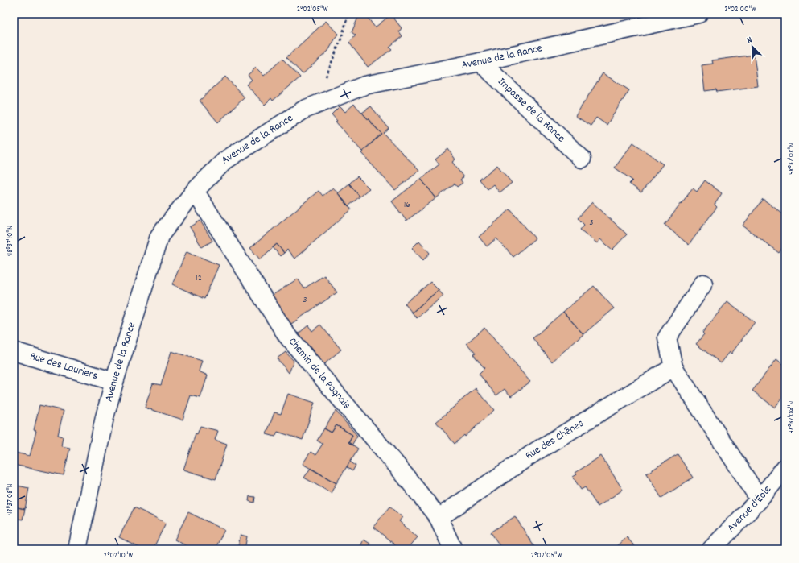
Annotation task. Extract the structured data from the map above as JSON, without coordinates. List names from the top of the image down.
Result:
{
  "streets": {
    "street": [
      "Avenue de la Rance",
      "Impasse de la Rance",
      "Rue des Lauriers",
      "Chemin de la Pagnais",
      "Rue des Chênes",
      "Avenue d'Éole"
    ]
  },
  "crossings": [
    ["Avenue de la Rance", "Impasse de la Rance"],
    ["Avenue de la Rance", "Rue des Lauriers"],
    ["Avenue de la Rance", "Chemin de la Pagnais"],
    ["Chemin de la Pagnais", "Rue des Chênes"]
  ],
  "house_numbers": [
    "16",
    "3",
    "12",
    "3"
  ],
  "north": "top left",
  "coordinates": [
    "2°02'05\"W",
    "2°02'00\"W",
    "48°37'08\"N",
    "48°37'10\"N",
    "48°37'06\"N",
    "2°02'10\"W"
  ]
}
